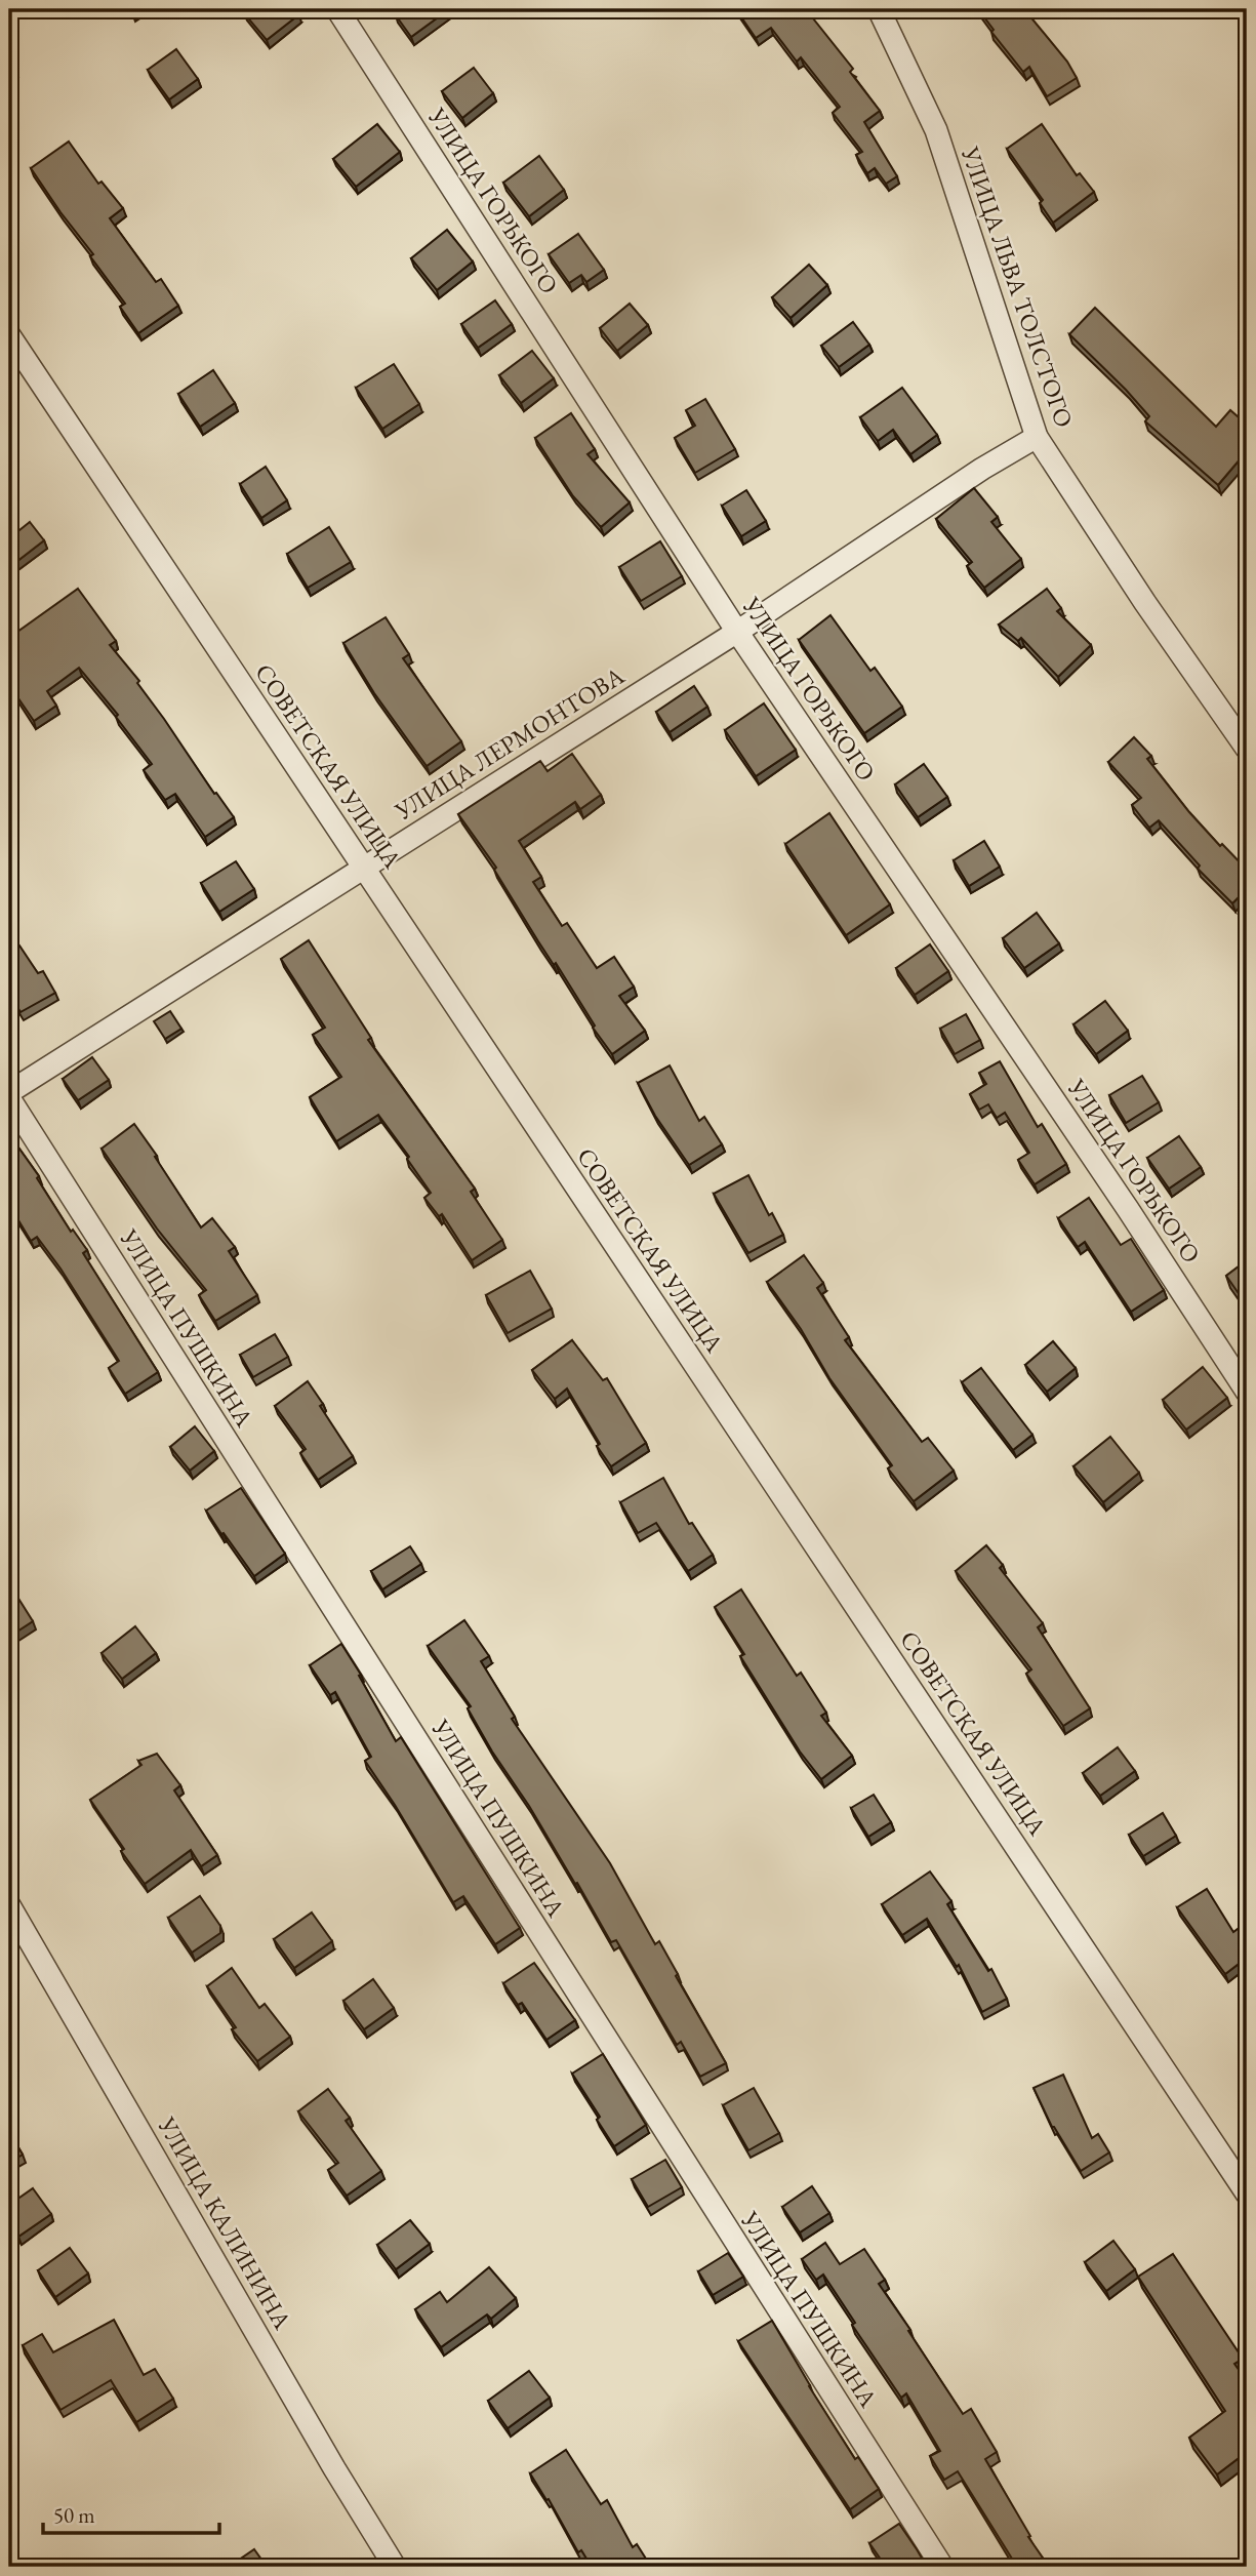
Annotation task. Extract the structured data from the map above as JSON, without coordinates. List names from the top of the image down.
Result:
{
  "streets": {
    "street": [
      "УЛИЦА ГОРЬКОГО",
      "УЛИЦА ЛЬВА ТОЛСТОГО",
      "УЛИЦА ЛЕРМОНТОВА",
      "СОВЕТСКАЯ УЛИЦА",
      "УЛИЦА ПУШКИНА",
      "УЛИЦА КАЛИНИНА"
    ]
  },
  "crossings": [
    ["УЛИЦА ГОРЬКОГО", "УЛИЦА ЛЕРМОНТОВА"],
    ["УЛИЦА ЛЬВА ТОЛСТОГО", "УЛИЦА ЛЕРМОНТОВА"],
    ["УЛИЦА ЛЕРМОНТОВА", "СОВЕТСКАЯ УЛИЦА"]
  ],
  "scale_bar": "50 m"
}
